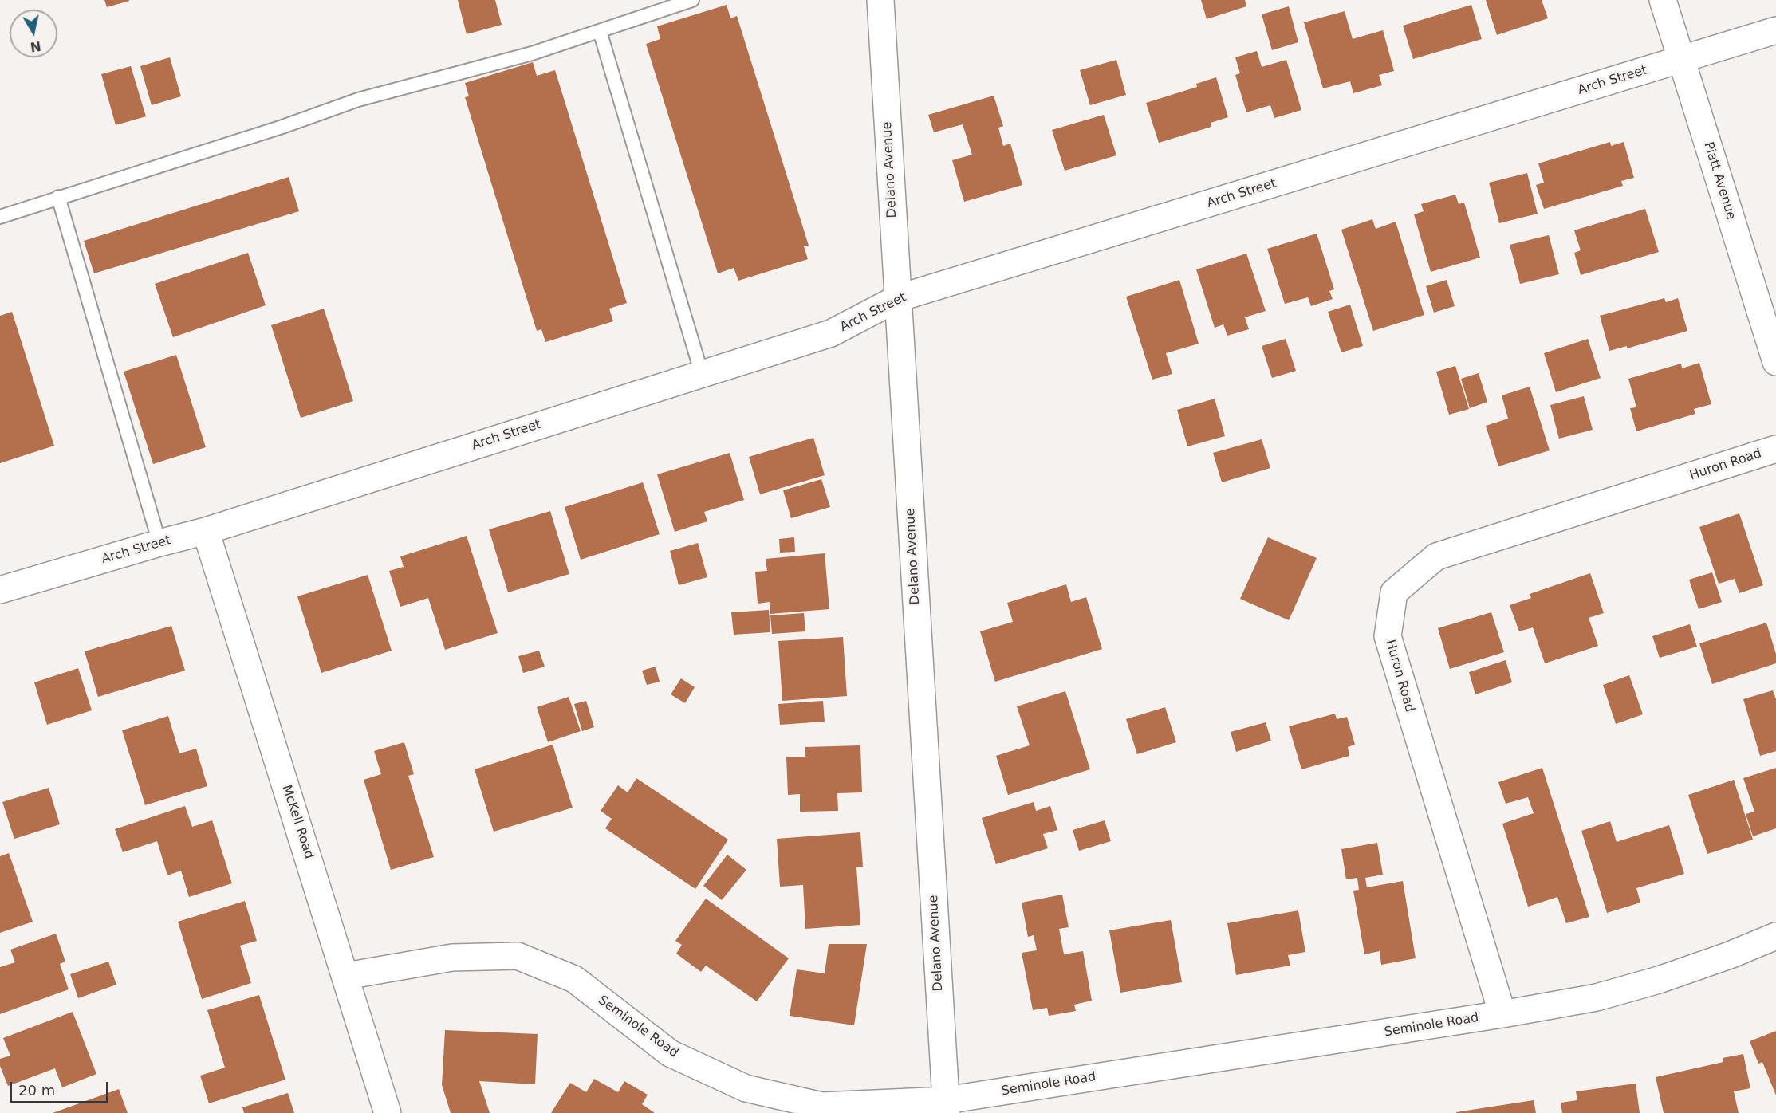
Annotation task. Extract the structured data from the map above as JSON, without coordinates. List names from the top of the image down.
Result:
{
  "streets": {
    "street": [
      "Arch Street",
      "Delano Avenue",
      "Piatt Avenue",
      "Huron Road",
      "McKell Road",
      "Seminole Road"
    ]
  },
  "crossings": [
    ["Arch Street", "Delano Avenue"],
    ["Arch Street", "Piatt Avenue"],
    ["Arch Street", "McKell Road"],
    ["Delano Avenue", "Seminole Road"],
    ["Huron Road", "Seminole Road"],
    ["McKell Road", "Seminole Road"]
  ],
  "scale_bar": "20 m",
  "north": "bottom"
}
